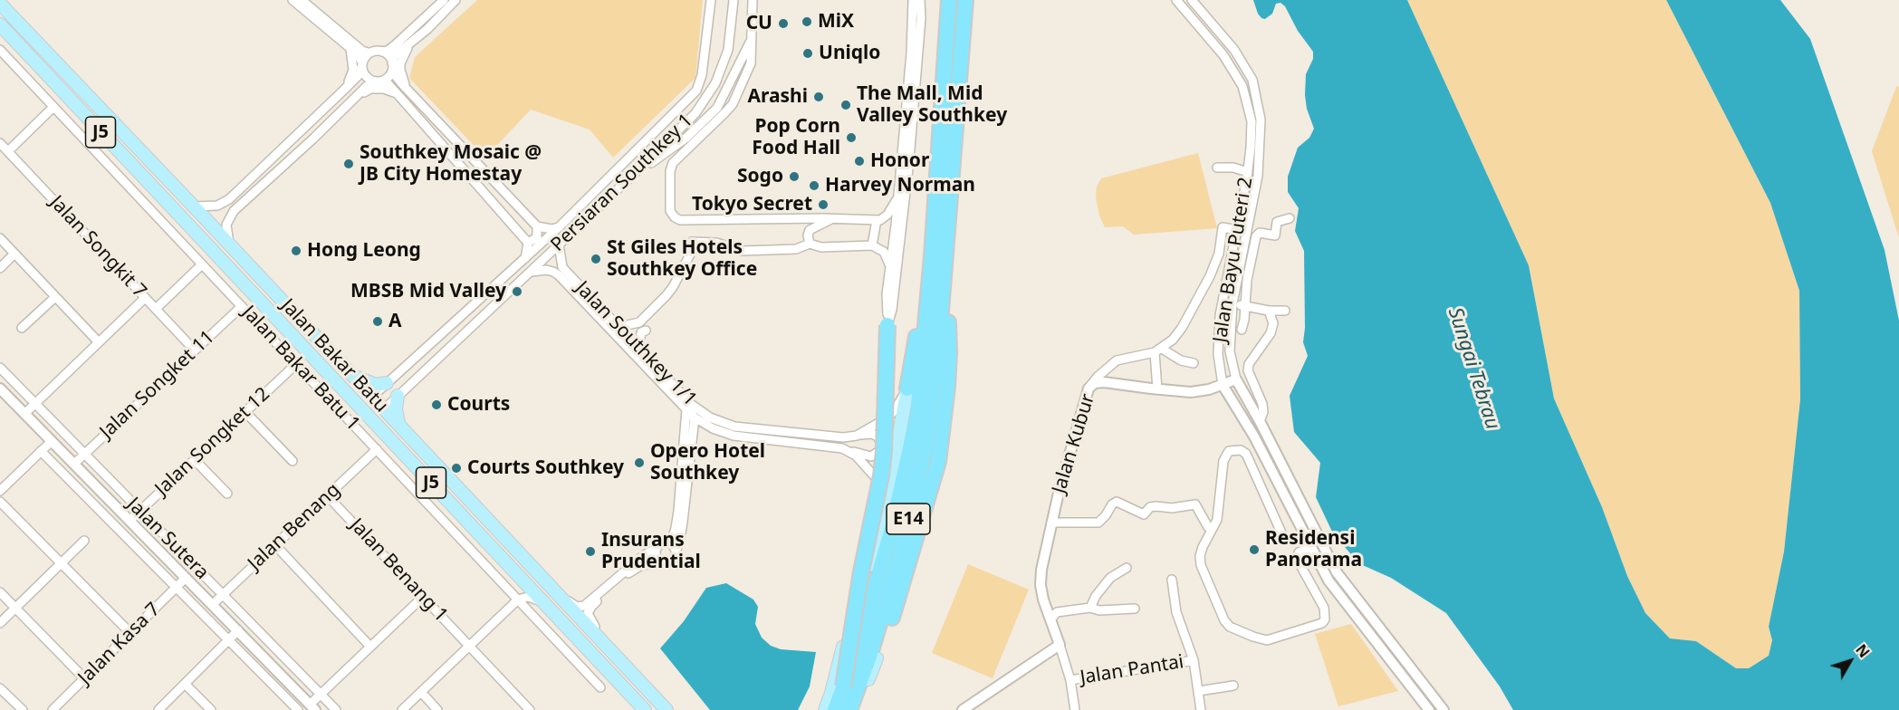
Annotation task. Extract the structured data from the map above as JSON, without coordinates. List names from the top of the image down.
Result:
{
  "streets": {
    "highway": ["E14"],
    "main road": ["J5", "Jalan Bakar Batu"],
    "street": [
      "Persiaran Southkey 1",
      "Jalan Songkit 7",
      "Jalan Bayu Puteri 2",
      "Jalan Southkey 1/1",
      "Jalan Bakar Batu 1",
      "Jalan Songket 11",
      "Jalan Songket 12",
      "Jalan Kubur",
      "Jalan Benang",
      "Jalan Sutera",
      "Jalan Benang 1",
      "Jalan Kasa 7",
      "Jalan Pantai"
    ]
  },
  "crossings": [
    ["Persiaran Southkey 1", "Jalan Southkey 1/1"],
    ["Persiaran Southkey 1", "Jalan Bakar Batu"],
    ["Jalan Songkit 7", "Jalan Songket 11"],
    ["Jalan Bayu Puteri 2", "Jalan Kubur"],
    ["Jalan Bakar Batu 1", "Jalan Songket 11"],
    ["Jalan Bakar Batu 1", "Jalan Songket 12"],
    ["Jalan Bakar Batu 1", "Jalan Benang"],
    ["Jalan Songket 11", "Jalan Sutera"],
    ["Jalan Songket 12", "Jalan Sutera"],
    ["Jalan Benang", "Jalan Sutera"],
    ["Jalan Benang", "Jalan Benang 1"],
    ["Jalan Sutera", "Jalan Kasa 7"]
  ],
  "water": ["Sungai Tebrau"],
  "places": [
    "MiX",
    "CU",
    "Uniqlo",
    "Arashi",
    "The Mall, Mid Valley Southkey",
    "Pop Corn Food Hall",
    "Honor",
    "Southkey Mosaic @ JB City Homestay",
    "Sogo",
    "Harvey Norman",
    "Tokyo Secret",
    "Hong Leong",
    "St Giles Hotels Southkey Office",
    "MBSB Mid Valley",
    "A",
    "Courts",
    "Opero Hotel Southkey",
    "Courts Southkey",
    "Residensi Panorama",
    "Insurans Prudential"
  ],
  "north": "top right"
}
